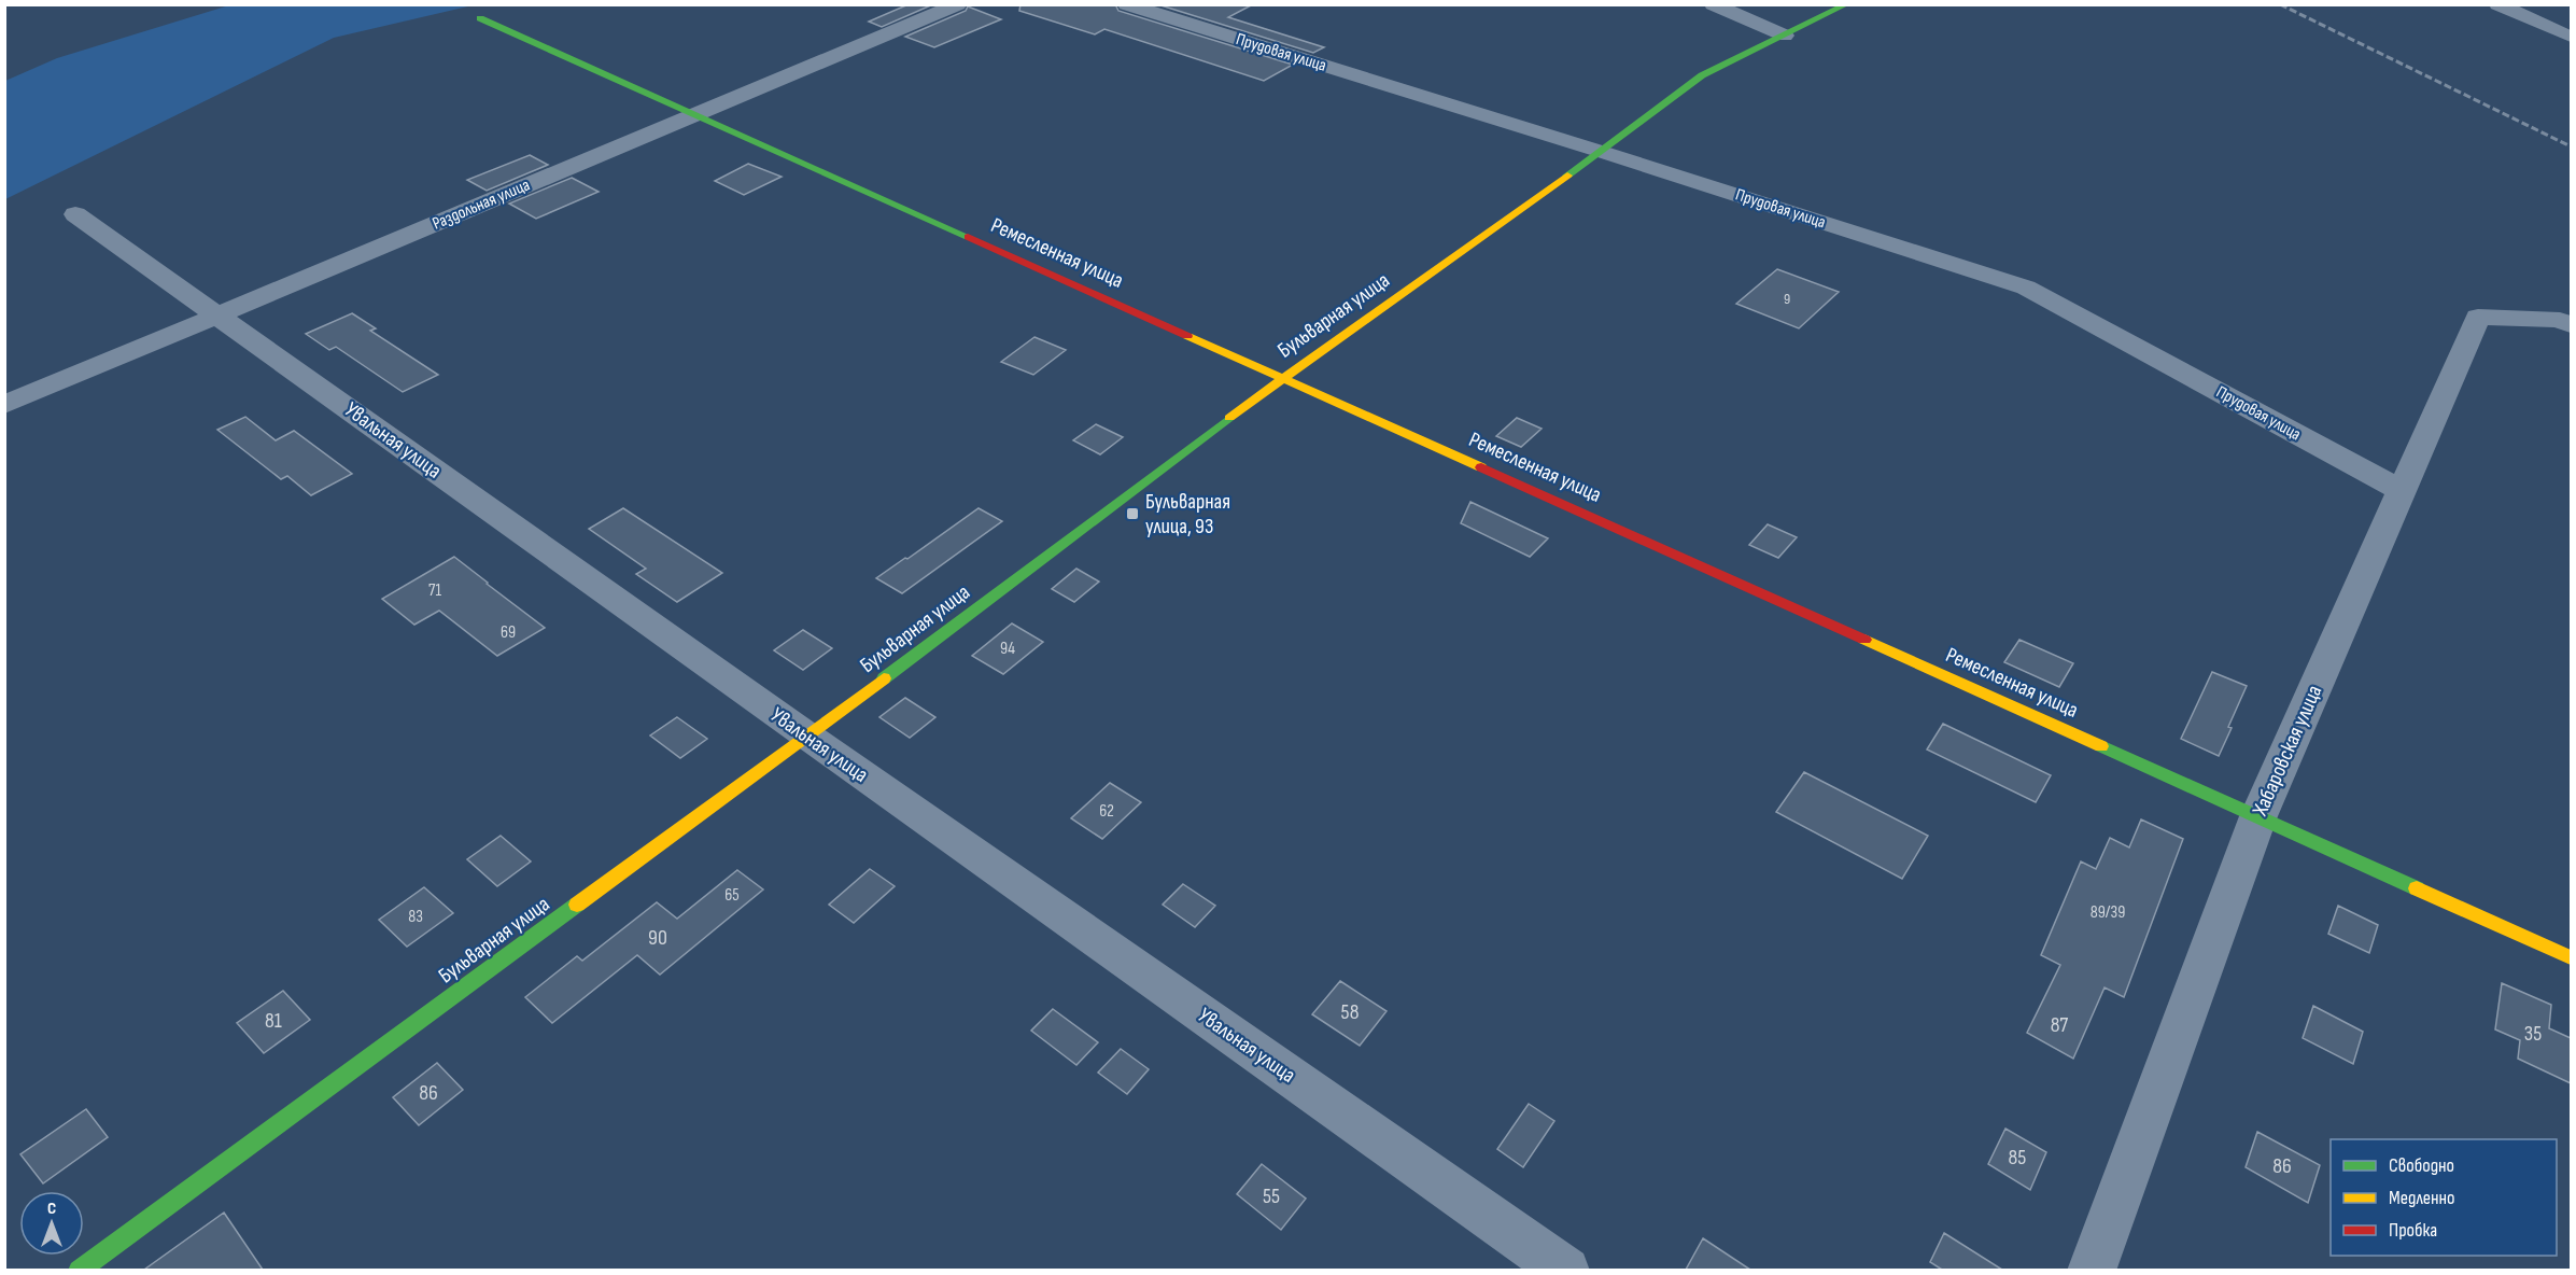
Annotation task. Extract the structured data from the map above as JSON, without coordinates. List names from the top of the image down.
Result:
{
  "streets": {
    "street": [
      "Прудовая улица",
      "Раздольная улица",
      "Ремесленная улица",
      "Бульварная улица",
      "Увальная улица",
      "Хабаровская улица"
    ]
  },
  "crossings": [
    ["Прудовая улица", "Бульварная улица"],
    ["Прудовая улица", "Хабаровская улица"],
    ["Раздольная улица", "Ремесленная улица"],
    ["Раздольная улица", "Увальная улица"],
    ["Ремесленная улица", "Бульварная улица"],
    ["Ремесленная улица", "Хабаровская улица"],
    ["Бульварная улица", "Увальная улица"]
  ],
  "places": {
    "transit": ["Бульварная улица, 93"]
  },
  "house_numbers": [
    "9",
    "71",
    "69",
    "94",
    "62",
    "65",
    "89/39",
    "83",
    "90",
    "58",
    "81",
    "87",
    "35",
    "86",
    "85",
    "86",
    "55"
  ],
  "legend": ["Свободно", "Медленно", "Пробка"],
  "north": "top"
}
